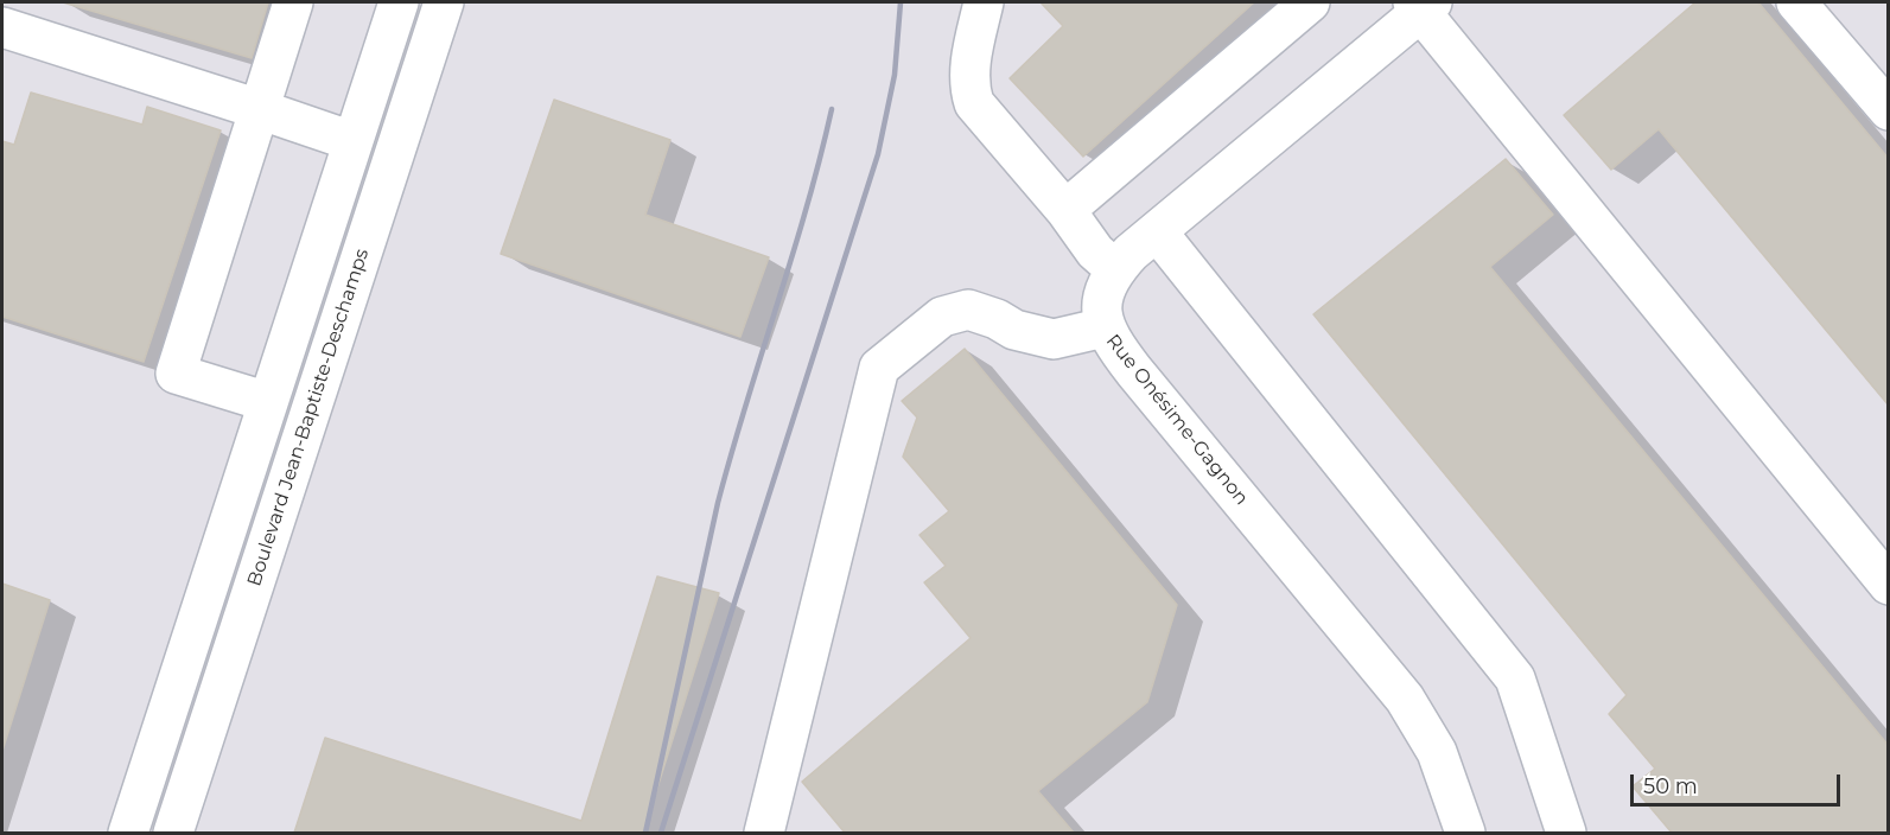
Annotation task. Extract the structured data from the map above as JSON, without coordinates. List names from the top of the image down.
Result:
{
  "streets": {
    "street": ["Boulevard Jean-Baptiste-Deschamps", "Rue Onésime-Gagnon"]
  },
  "scale_bar": "50 m"
}
